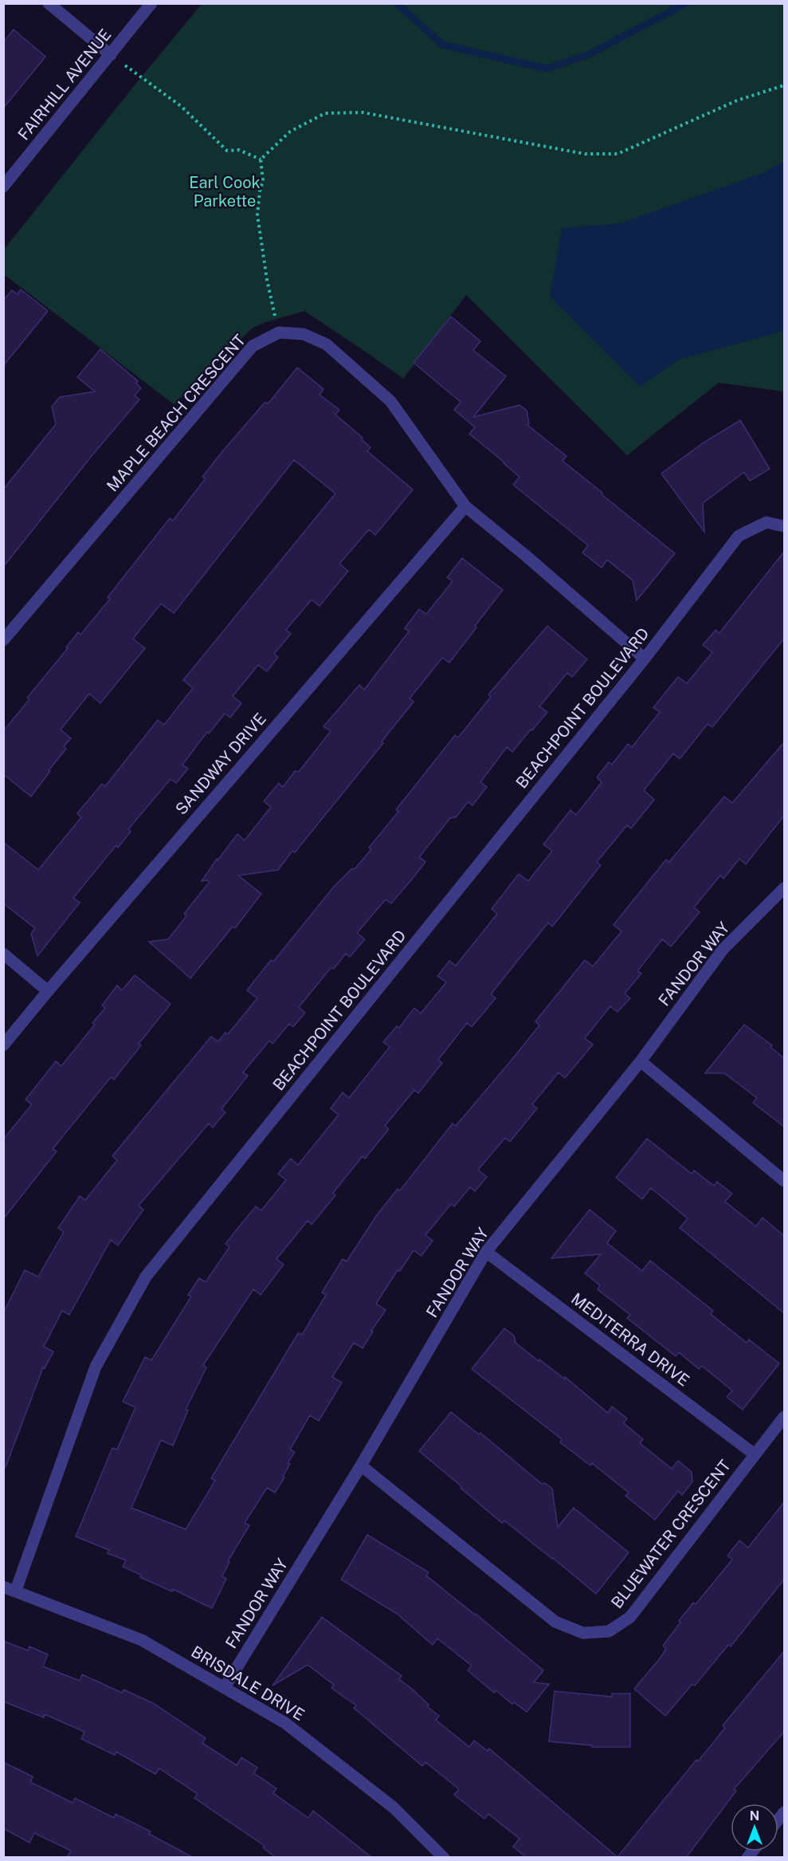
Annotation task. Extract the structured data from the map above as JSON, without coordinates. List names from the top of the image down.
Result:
{
  "streets": {
    "street": [
      "FAIRHILL AVENUE",
      "MAPLE BEACH CRESCENT",
      "BEACHPOINT BOULEVARD",
      "SANDWAY DRIVE",
      "FANDOR WAY",
      "MEDITERRA DRIVE",
      "BLUEWATER CRESCENT",
      "BRISDALE DRIVE"
    ]
  },
  "crossings": [
    ["BEACHPOINT BOULEVARD", "BRISDALE DRIVE"],
    ["FANDOR WAY", "MEDITERRA DRIVE"],
    ["FANDOR WAY", "BLUEWATER CRESCENT"],
    ["FANDOR WAY", "BRISDALE DRIVE"],
    ["MEDITERRA DRIVE", "BLUEWATER CRESCENT"]
  ],
  "parks": ["Earl Cook Parkette"],
  "north": "top"
}
